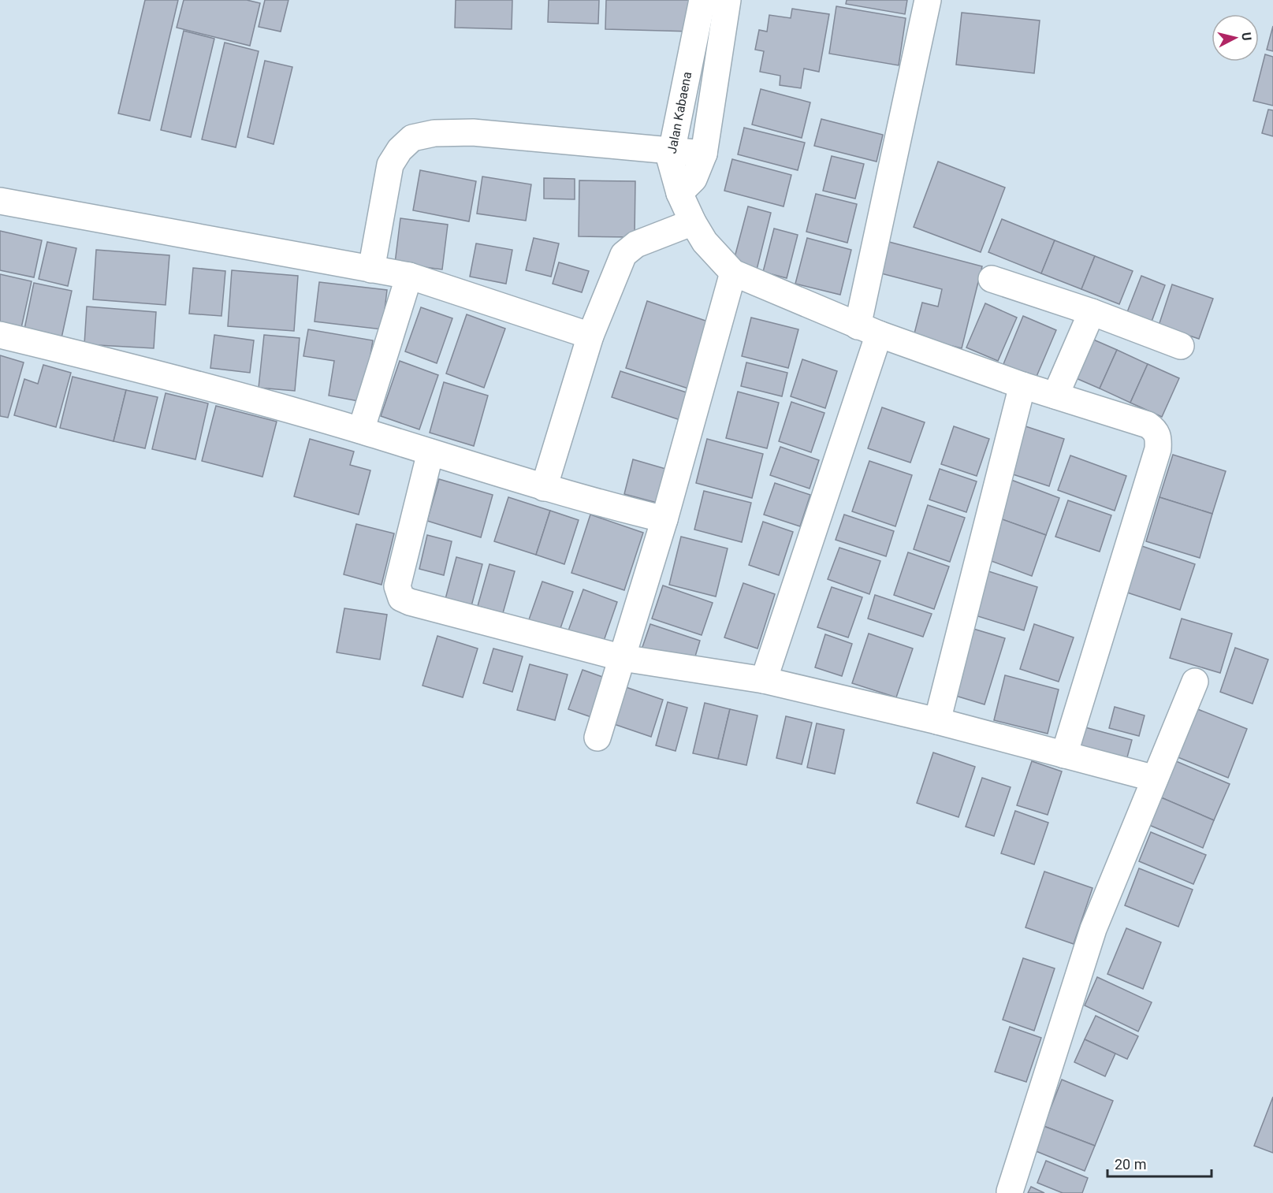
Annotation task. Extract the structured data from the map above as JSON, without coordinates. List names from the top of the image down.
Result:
{
  "streets": {
    "street": ["Jalan Kabaena"]
  },
  "scale_bar": "20 m",
  "north": "right"
}
